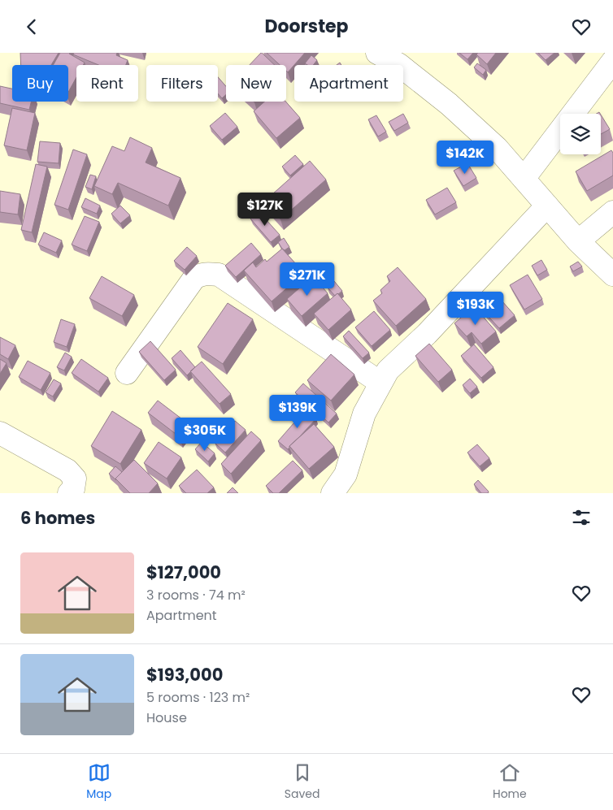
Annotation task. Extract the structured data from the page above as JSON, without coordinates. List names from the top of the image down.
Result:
{
  "page": {
    "header": "Doorstep",
    "chip": [
      "Buy",
      "Rent",
      "Filters",
      "New",
      "Apartment"
    ],
    "price": [
      "$142K",
      "$127K",
      "$271K",
      "$193K",
      "$139K",
      "$305K"
    ],
    "heading": "6 homes",
    "list": [
      {
        "name": "$127,000",
        "note": "3 rooms · 74 m² · Apartment"
      },
      {
        "name": "$193,000",
        "note": "5 rooms · 123 m² · House"
      }
    ],
    "tabs": ["Map", "Saved", "Home"]
  }
}
